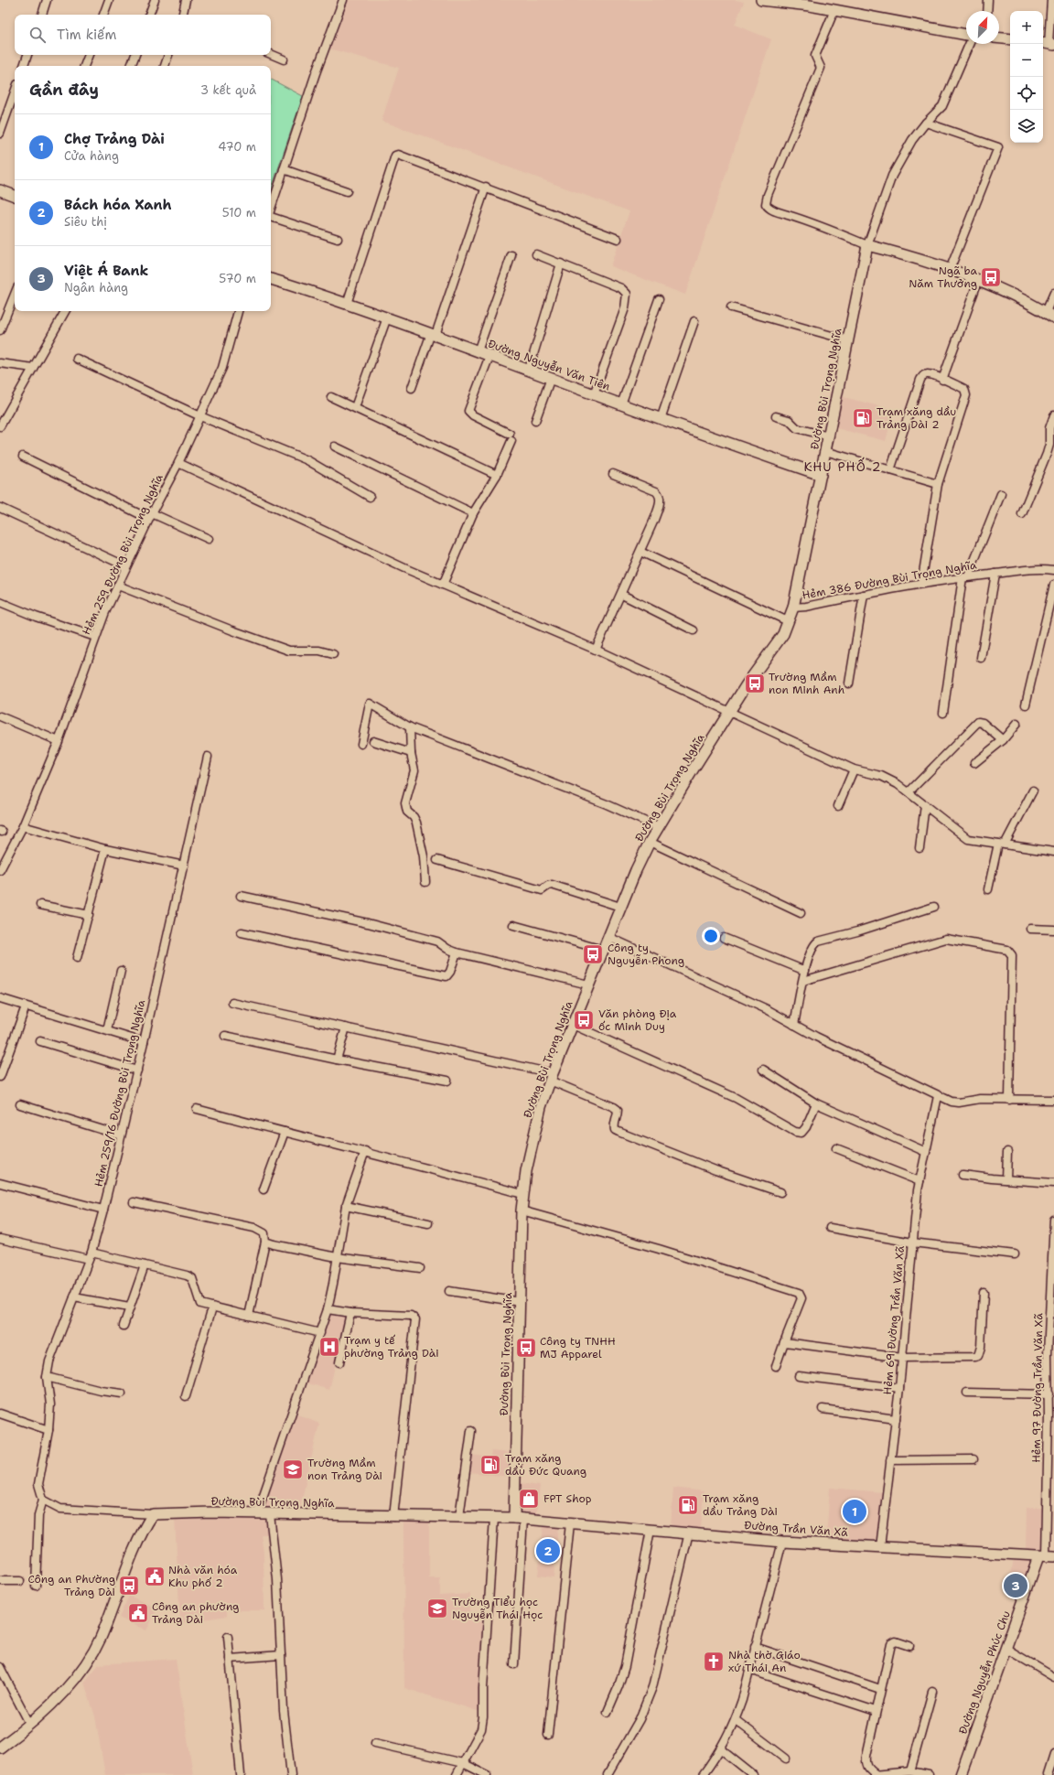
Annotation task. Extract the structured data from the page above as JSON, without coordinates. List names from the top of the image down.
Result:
{
  "streets": {
    "street": [
      "Đường Nguyễn Văn Tiên",
      "Đường Bùi Trọng Nghĩa",
      "Hẻm 259 Đường Bùi Trọng Nghĩa",
      "Hẻm 386 Đường Bùi Trọng Nghĩa",
      "Hẻm 259/16 Đường Bùi Trọng Nghĩa",
      "Hẻm 69 Đường Trần Văn Xã",
      "Hẻm 97 Đường Trần Văn Xã",
      "Đường Trần Văn Xã",
      "Đường Nguyễn Phúc Chu"
    ]
  },
  "crossings": [
    ["Đường Nguyễn Văn Tiên", "Đường Bùi Trọng Nghĩa"],
    ["Đường Bùi Trọng Nghĩa", "Hẻm 386 Đường Bùi Trọng Nghĩa"],
    ["Đường Bùi Trọng Nghĩa", "Đường Trần Văn Xã"],
    ["Hẻm 69 Đường Trần Văn Xã", "Đường Trần Văn Xã"],
    ["Hẻm 97 Đường Trần Văn Xã", "Đường Trần Văn Xã"],
    ["Hẻm 97 Đường Trần Văn Xã", "Đường Nguyễn Phúc Chu"],
    ["Đường Trần Văn Xã", "Đường Nguyễn Phúc Chu"]
  ],
  "districts": ["KHU PHỐ 2"],
  "places": {
    "bus stop": [
      "Ngã ba Năm Thưởng",
      "Trường Mầm non Minh Anh",
      "Công ty Nguyễn Phong",
      "Văn phòng Địa ốc Minh Duy",
      "Công ty TNHH MJ Apparel",
      "Công an Phường Trảng Dài"
    ],
    "fuel station": ["Trạm xăng dầu Trảng Dài 2", "Trạm xăng dầu Đức Quang", "Trạm xăng dầu Trảng Dài"],
    "hospital": ["Trạm y tế phường Trảng Dài"],
    "school or university": ["Trường Mầm non Trảng Dài", "Trường Tiểu học Nguyễn Thái Học"],
    "shop": ["FPT Shop"],
    "public building": ["Nhà văn hóa Khu phố 2", "Công an phường Trảng Dài"],
    "church": ["Nhà thờ Giáo xứ Thái An"]
  },
  "north": "top right",
  "page": {
    "map_buttons": ["+", "−"],
    "search": "Tìm kiếm",
    "heading": ["Gần đây", "3 kết quả"],
    "list": [
      {
        "mark": "1",
        "name": "Chợ Trảng Dài",
        "note": "Cửa hàng",
        "value": "470 m"
      },
      {
        "mark": "2",
        "name": "Bách hóa Xanh",
        "note": "Siêu thị",
        "value": "510 m"
      },
      {
        "mark": "3",
        "name": "Việt Á Bank",
        "note": "Ngân hàng",
        "value": "570 m"
      }
    ],
    "pins": ["1", "2", "3"]
  }
}
